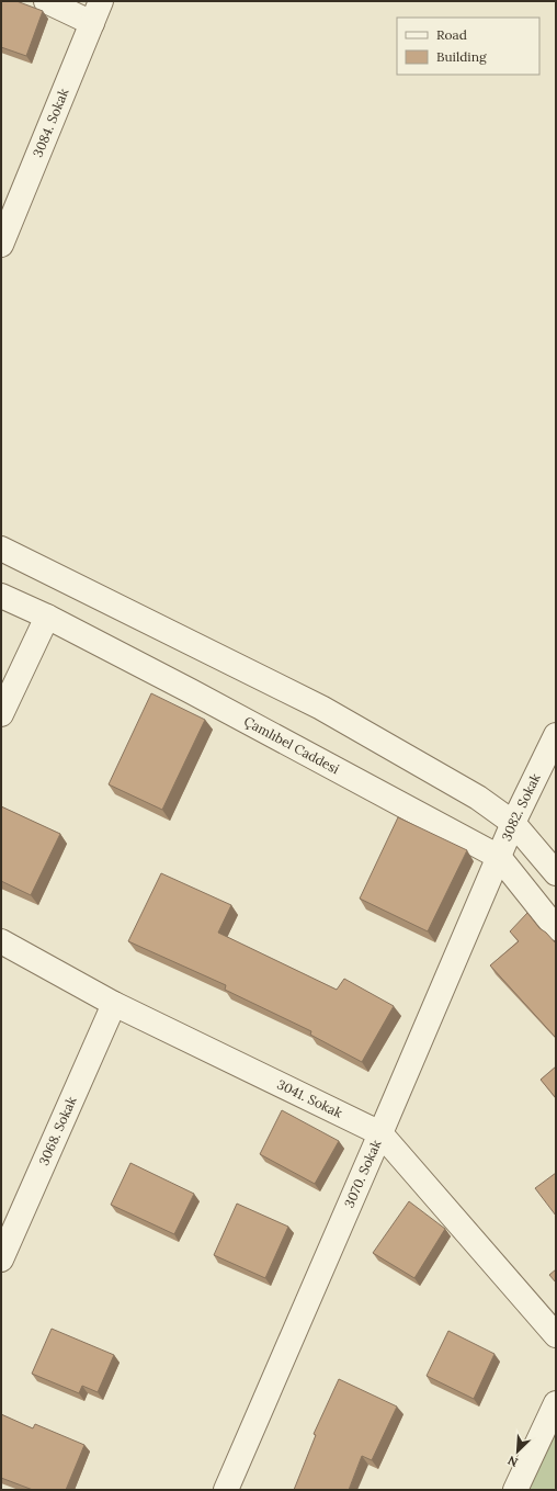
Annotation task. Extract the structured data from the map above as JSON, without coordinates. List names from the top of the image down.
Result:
{
  "streets": {
    "street": [
      "3084. Sokak",
      "Çamlıbel Caddesi",
      "3082. Sokak",
      "3041. Sokak",
      "3068. Sokak",
      "3070. Sokak"
    ]
  },
  "crossings": [
    ["Çamlıbel Caddesi", "3082. Sokak"],
    ["Çamlıbel Caddesi", "3070. Sokak"],
    ["3082. Sokak", "3070. Sokak"],
    ["3041. Sokak", "3068. Sokak"],
    ["3041. Sokak", "3070. Sokak"]
  ],
  "legend": ["Road", "Building"],
  "north": "bottom left"
}
